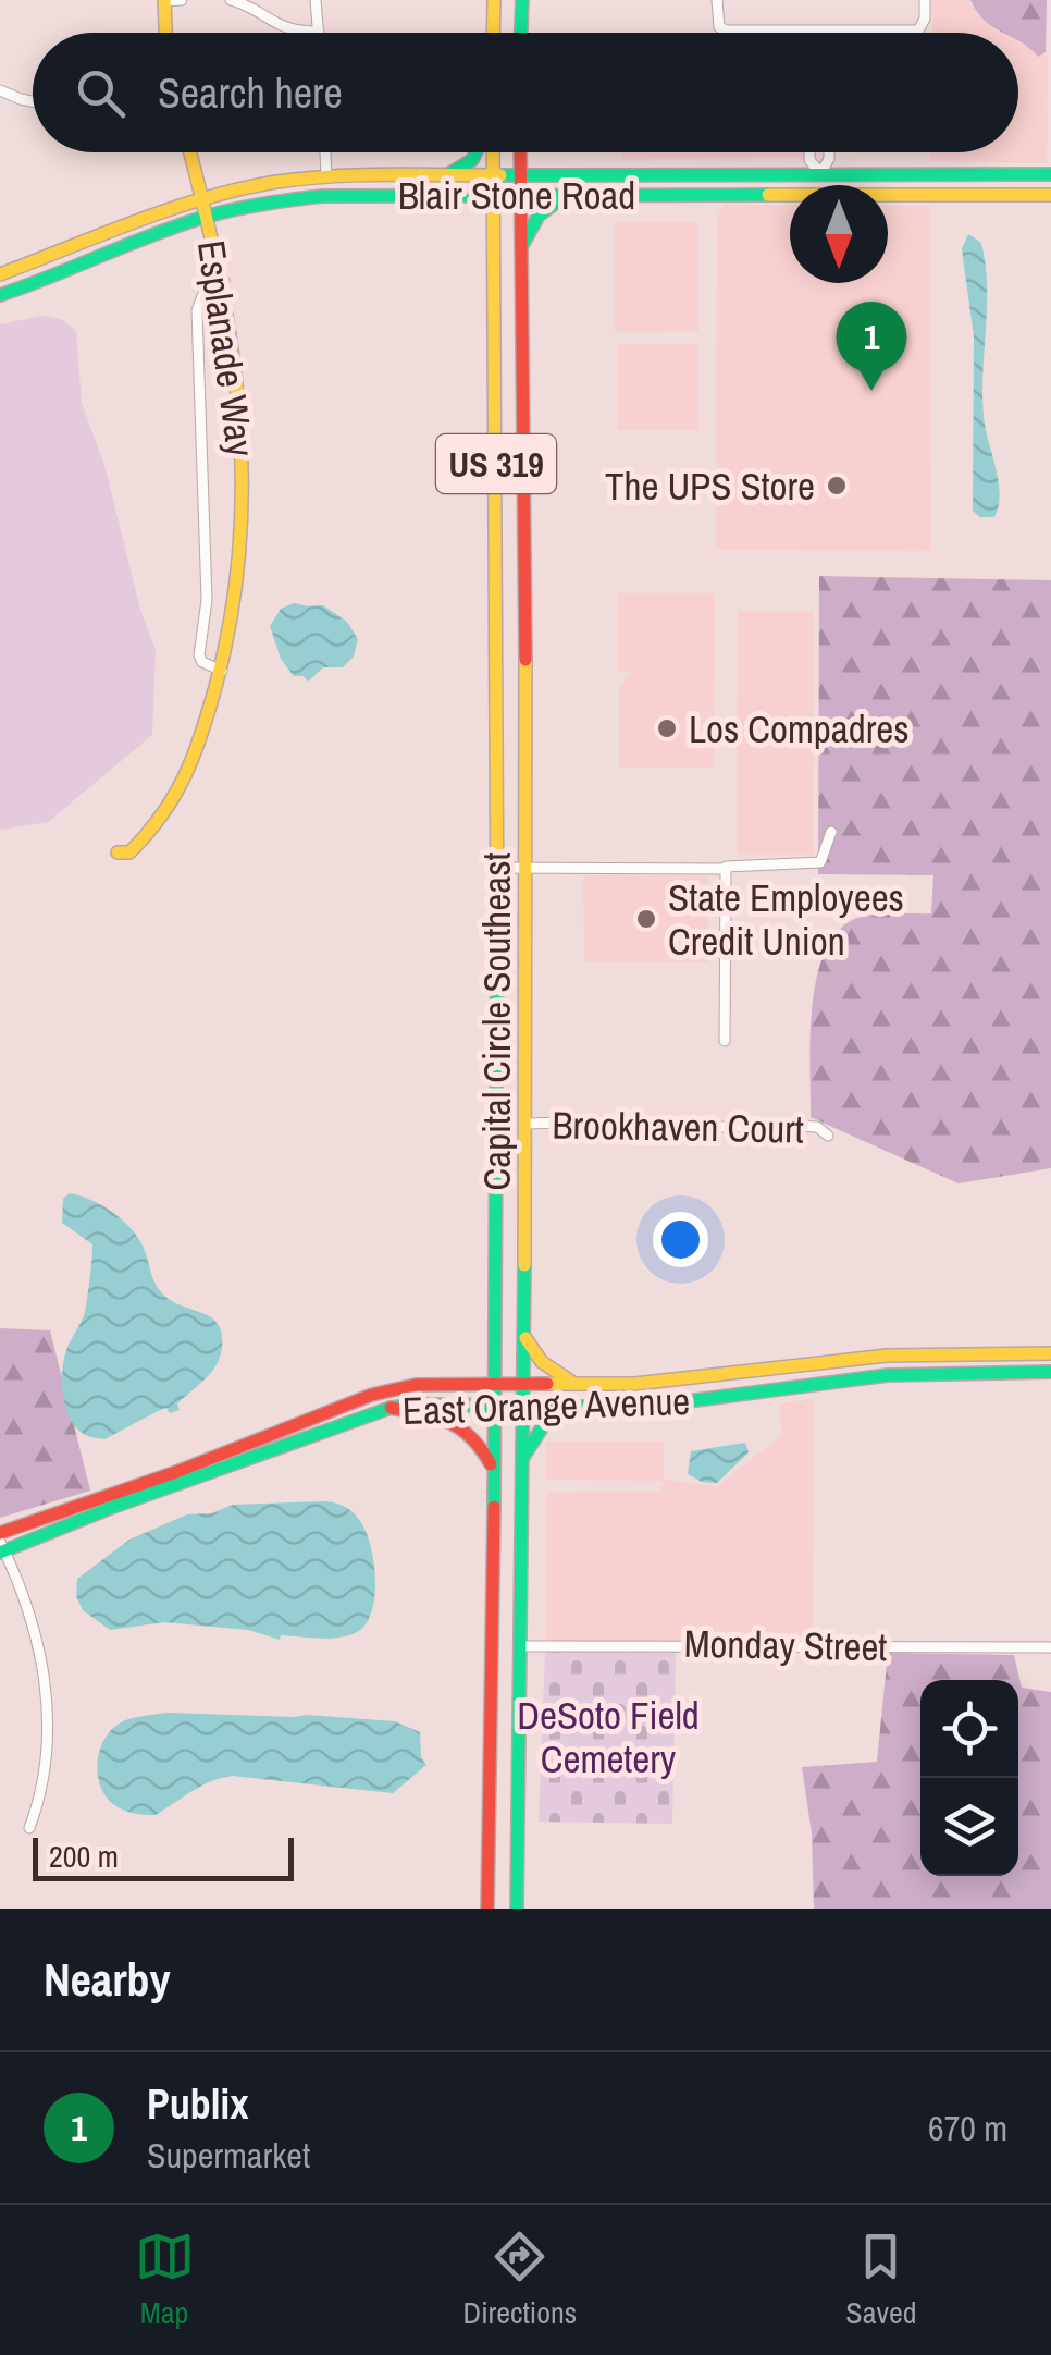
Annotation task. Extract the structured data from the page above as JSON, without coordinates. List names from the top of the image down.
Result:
{
  "streets": {
    "main road": [
      "Blair Stone Road",
      "Esplanade Way",
      "US 319",
      "Capital Circle Southeast",
      "East Orange Avenue"
    ],
    "street": ["Brookhaven Court", "Monday Street"]
  },
  "crossings": [
    ["Blair Stone Road", "Esplanade Way"],
    ["Blair Stone Road", "Capital Circle Southeast"],
    ["Capital Circle Southeast", "Brookhaven Court"],
    ["Capital Circle Southeast", "East Orange Avenue"],
    ["Capital Circle Southeast", "Monday Street"]
  ],
  "parks": ["DeSoto Field Cemetery"],
  "places": ["The UPS Store", "Los Compadres", "State Employees Credit Union"],
  "scale_bar": "200 m",
  "north": "bottom",
  "page": {
    "search": "Search here",
    "pins": "1",
    "scale": "200 m",
    "heading": "Nearby",
    "list": [
      {
        "mark": "1",
        "name": "Publix",
        "note": "Supermarket",
        "value": "670 m"
      }
    ],
    "nav": ["Map", "Directions", "Saved"]
  }
}
